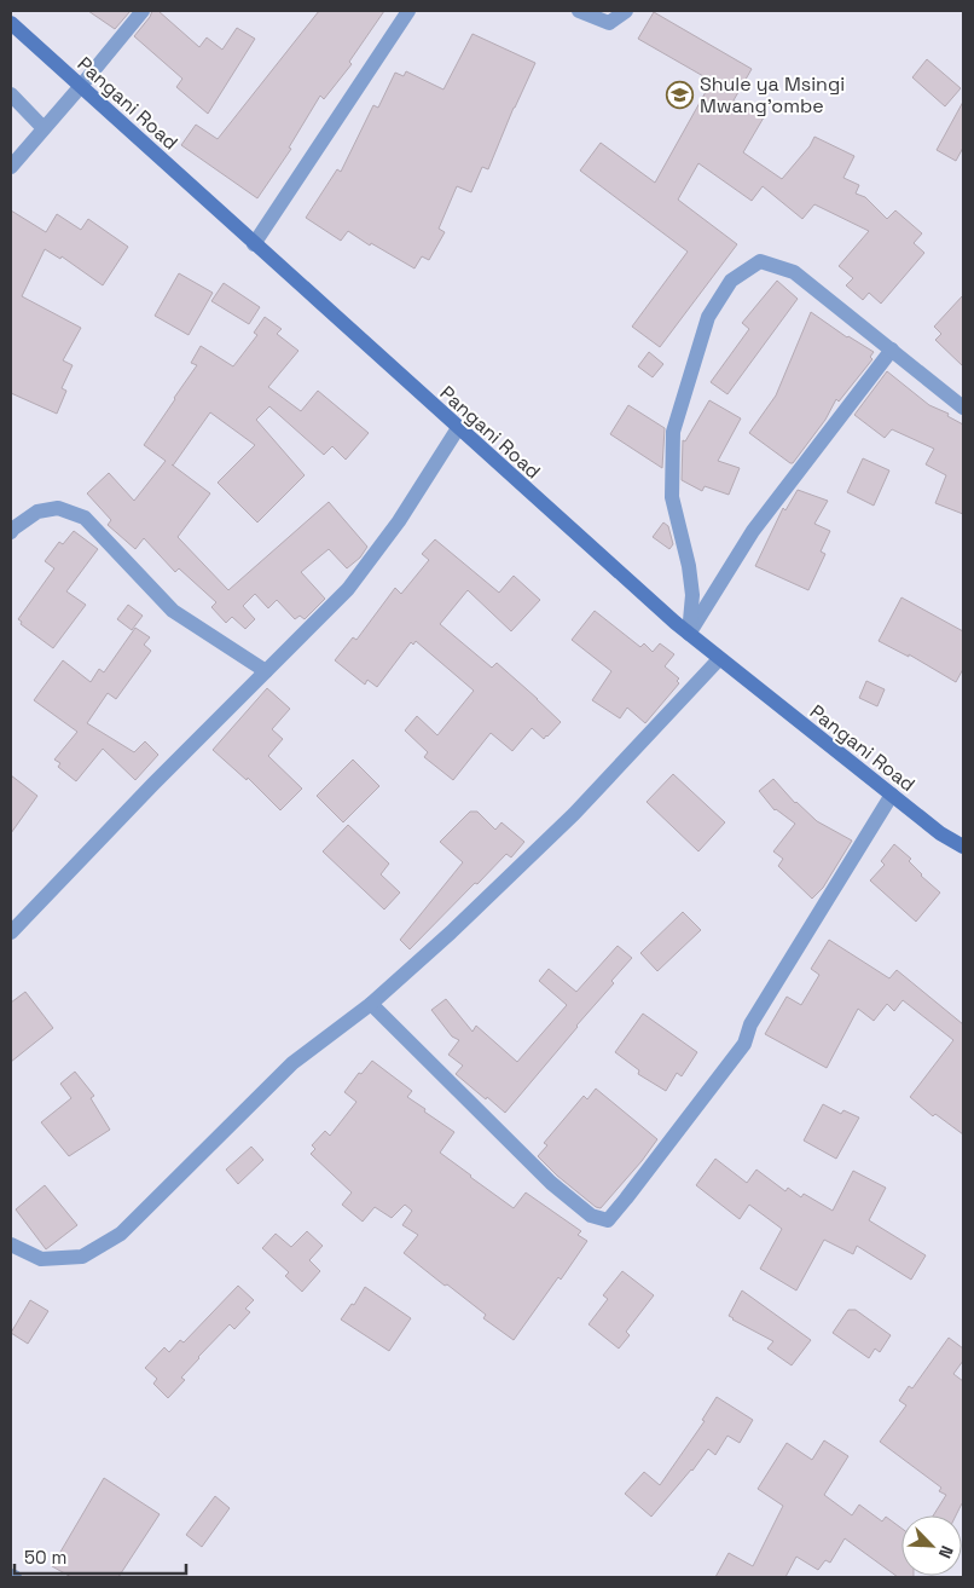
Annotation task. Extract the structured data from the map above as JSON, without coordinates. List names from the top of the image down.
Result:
{
  "streets": {
    "main road": ["Pangani Road"]
  },
  "places": {
    "school or university": ["Shule ya Msingi Mwang'ombe"]
  },
  "scale_bar": "50 m",
  "north": "bottom right"
}
